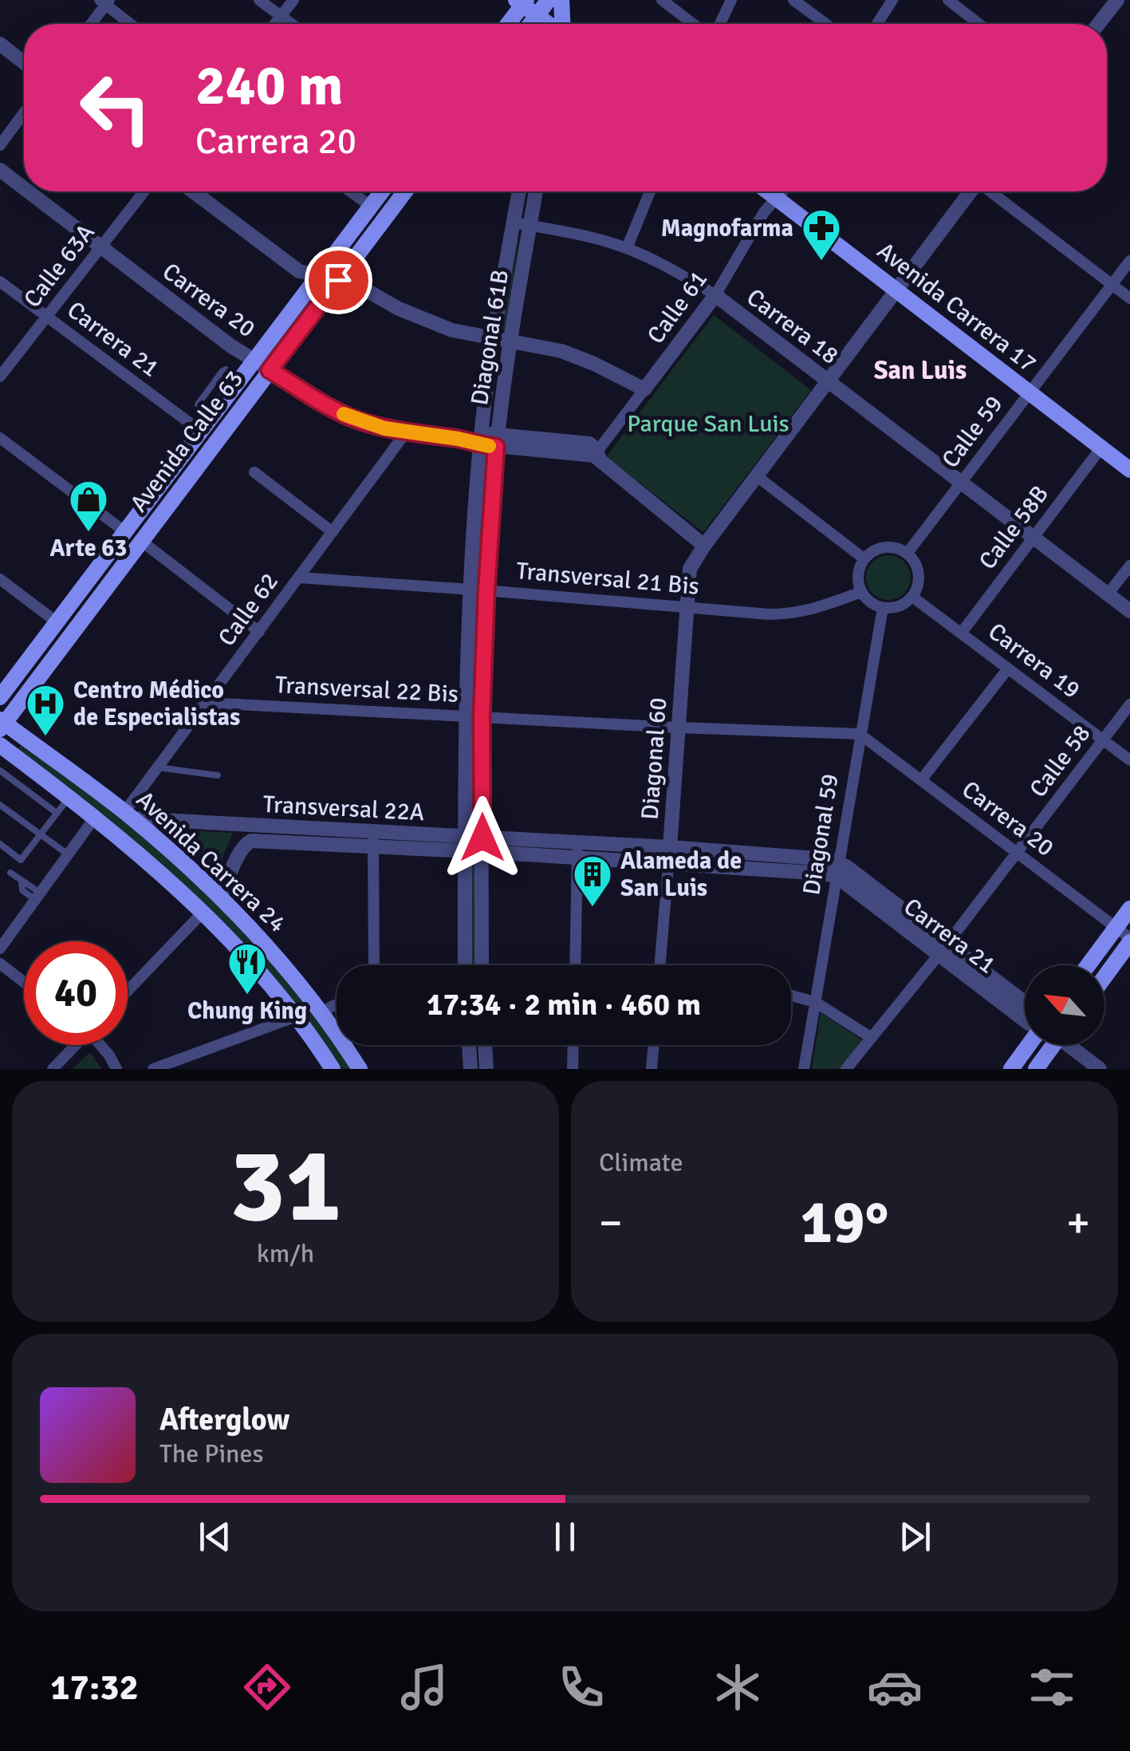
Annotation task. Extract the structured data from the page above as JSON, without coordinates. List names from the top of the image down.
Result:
{
  "streets": {
    "main road": ["Avenida Carrera 17", "Avenida Calle 63", "Avenida Carrera 24"],
    "street": [
      "Calle 63A",
      "Carrera 20",
      "Calle 61",
      "Carrera 18",
      "Diagonal 61B",
      "Carrera 21",
      "Calle 59",
      "Calle 58B",
      "Transversal 21 Bis",
      "Calle 62",
      "Carrera 19",
      "Transversal 22 Bis",
      "Diagonal 60",
      "Calle 58",
      "Transversal 22A",
      "Diagonal 59"
    ]
  },
  "crossings": [
    ["Calle 63A", "Carrera 20"],
    ["Calle 63A", "Carrera 21"],
    ["Carrera 20", "Calle 61"],
    ["Carrera 20", "Diagonal 61B"],
    ["Carrera 20", "Avenida Calle 63"],
    ["Carrera 20", "Calle 62"],
    ["Carrera 20", "Transversal 22 Bis"],
    ["Carrera 20", "Calle 58"],
    ["Carrera 20", "Diagonal 59"],
    ["Calle 61", "Carrera 18"],
    ["Avenida Carrera 17", "Calle 59"],
    ["Avenida Carrera 17", "Calle 58B"],
    ["Avenida Carrera 17", "Diagonal 60"],
    ["Carrera 18", "Diagonal 61B"],
    ["Carrera 18", "Calle 59"],
    ["Carrera 18", "Calle 58B"],
    ["Carrera 18", "Diagonal 60"],
    ["Diagonal 61B", "Transversal 21 Bis"],
    ["Diagonal 61B", "Transversal 22 Bis"],
    ["Diagonal 61B", "Transversal 22A"],
    ["Carrera 21", "Avenida Calle 63"],
    ["Carrera 21", "Calle 58"],
    ["Carrera 21", "Transversal 22A"],
    ["Carrera 21", "Diagonal 59"],
    ["Calle 59", "Transversal 21 Bis"],
    ["Calle 59", "Carrera 19"],
    ["Calle 59", "Diagonal 59"],
    ["Avenida Calle 63", "Avenida Carrera 24"],
    ["Calle 58B", "Carrera 19"],
    ["Transversal 21 Bis", "Calle 62"],
    ["Transversal 21 Bis", "Carrera 19"],
    ["Transversal 21 Bis", "Diagonal 60"],
    ["Transversal 21 Bis", "Diagonal 59"],
    ["Calle 62", "Transversal 22 Bis"],
    ["Calle 62", "Transversal 22A"],
    ["Calle 62", "Avenida Carrera 24"],
    ["Carrera 19", "Calle 58"],
    ["Carrera 19", "Diagonal 59"],
    ["Transversal 22 Bis", "Diagonal 60"],
    ["Transversal 22 Bis", "Diagonal 59"],
    ["Diagonal 60", "Transversal 22A"],
    ["Transversal 22A", "Diagonal 59"],
    ["Transversal 22A", "Avenida Carrera 24"]
  ],
  "districts": ["San Luis"],
  "parks": ["Parque San Luis"],
  "places": {
    "pharmacy": ["Magnofarma"],
    "shop": ["Arte 63"],
    "hospital": ["Centro Médico de Especialistas"],
    "building": ["Alameda de San Luis"],
    "restaurant": ["Chung King"]
  },
  "north": "top left",
  "page": {
    "turn": ["240 m", "Carrera 20"],
    "limit": "40",
    "trip": "17:34 · 2 min · 460 m",
    "tile": [
      ["31", "km/h"],
      "Climate"
    ],
    "heat": ["−", "19°", "+"],
    "song": ["Afterglow", "The Pines"],
    "tabs": "17:32"
  }
}
